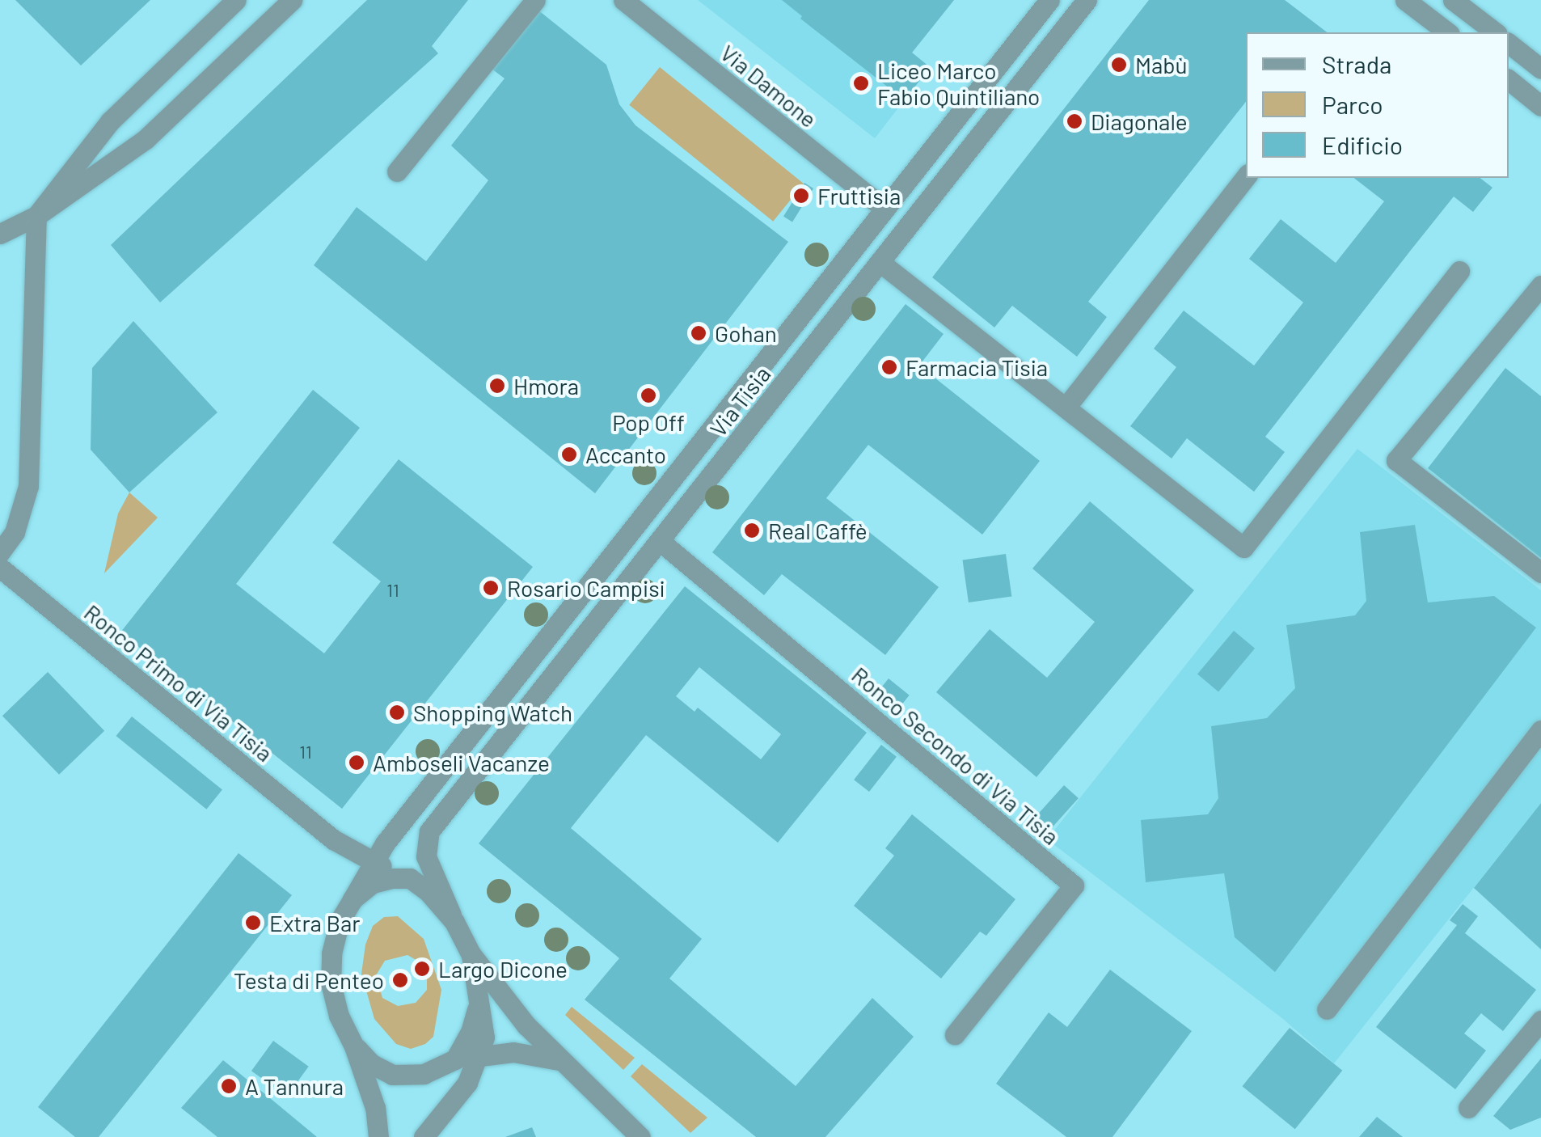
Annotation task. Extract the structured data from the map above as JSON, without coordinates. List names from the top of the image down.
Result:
{
  "streets": {
    "street": [
      "Via Damone",
      "Via Tisia",
      "Ronco Primo di Via Tisia",
      "Ronco Secondo di Via Tisia"
    ]
  },
  "crossings": [
    ["Via Damone", "Via Tisia"],
    ["Via Tisia", "Ronco Primo di Via Tisia"],
    ["Via Tisia", "Ronco Secondo di Via Tisia"]
  ],
  "places": [
    "Mabù",
    "Liceo Marco Fabio Quintiliano",
    "Diagonale",
    "Fruttisia",
    "Gohan",
    "Farmacia Tisia",
    "Hmora",
    "Pop Off",
    "Accanto",
    "Real Caffè",
    "Rosario Campisi",
    "Shopping Watch",
    "Amboseli Vacanze",
    "Extra Bar",
    "Largo Dicone",
    "Testa di Penteo",
    "A Tannura"
  ],
  "house_numbers": ["11", "11"],
  "legend": ["Strada", "Parco", "Edificio"]
}
